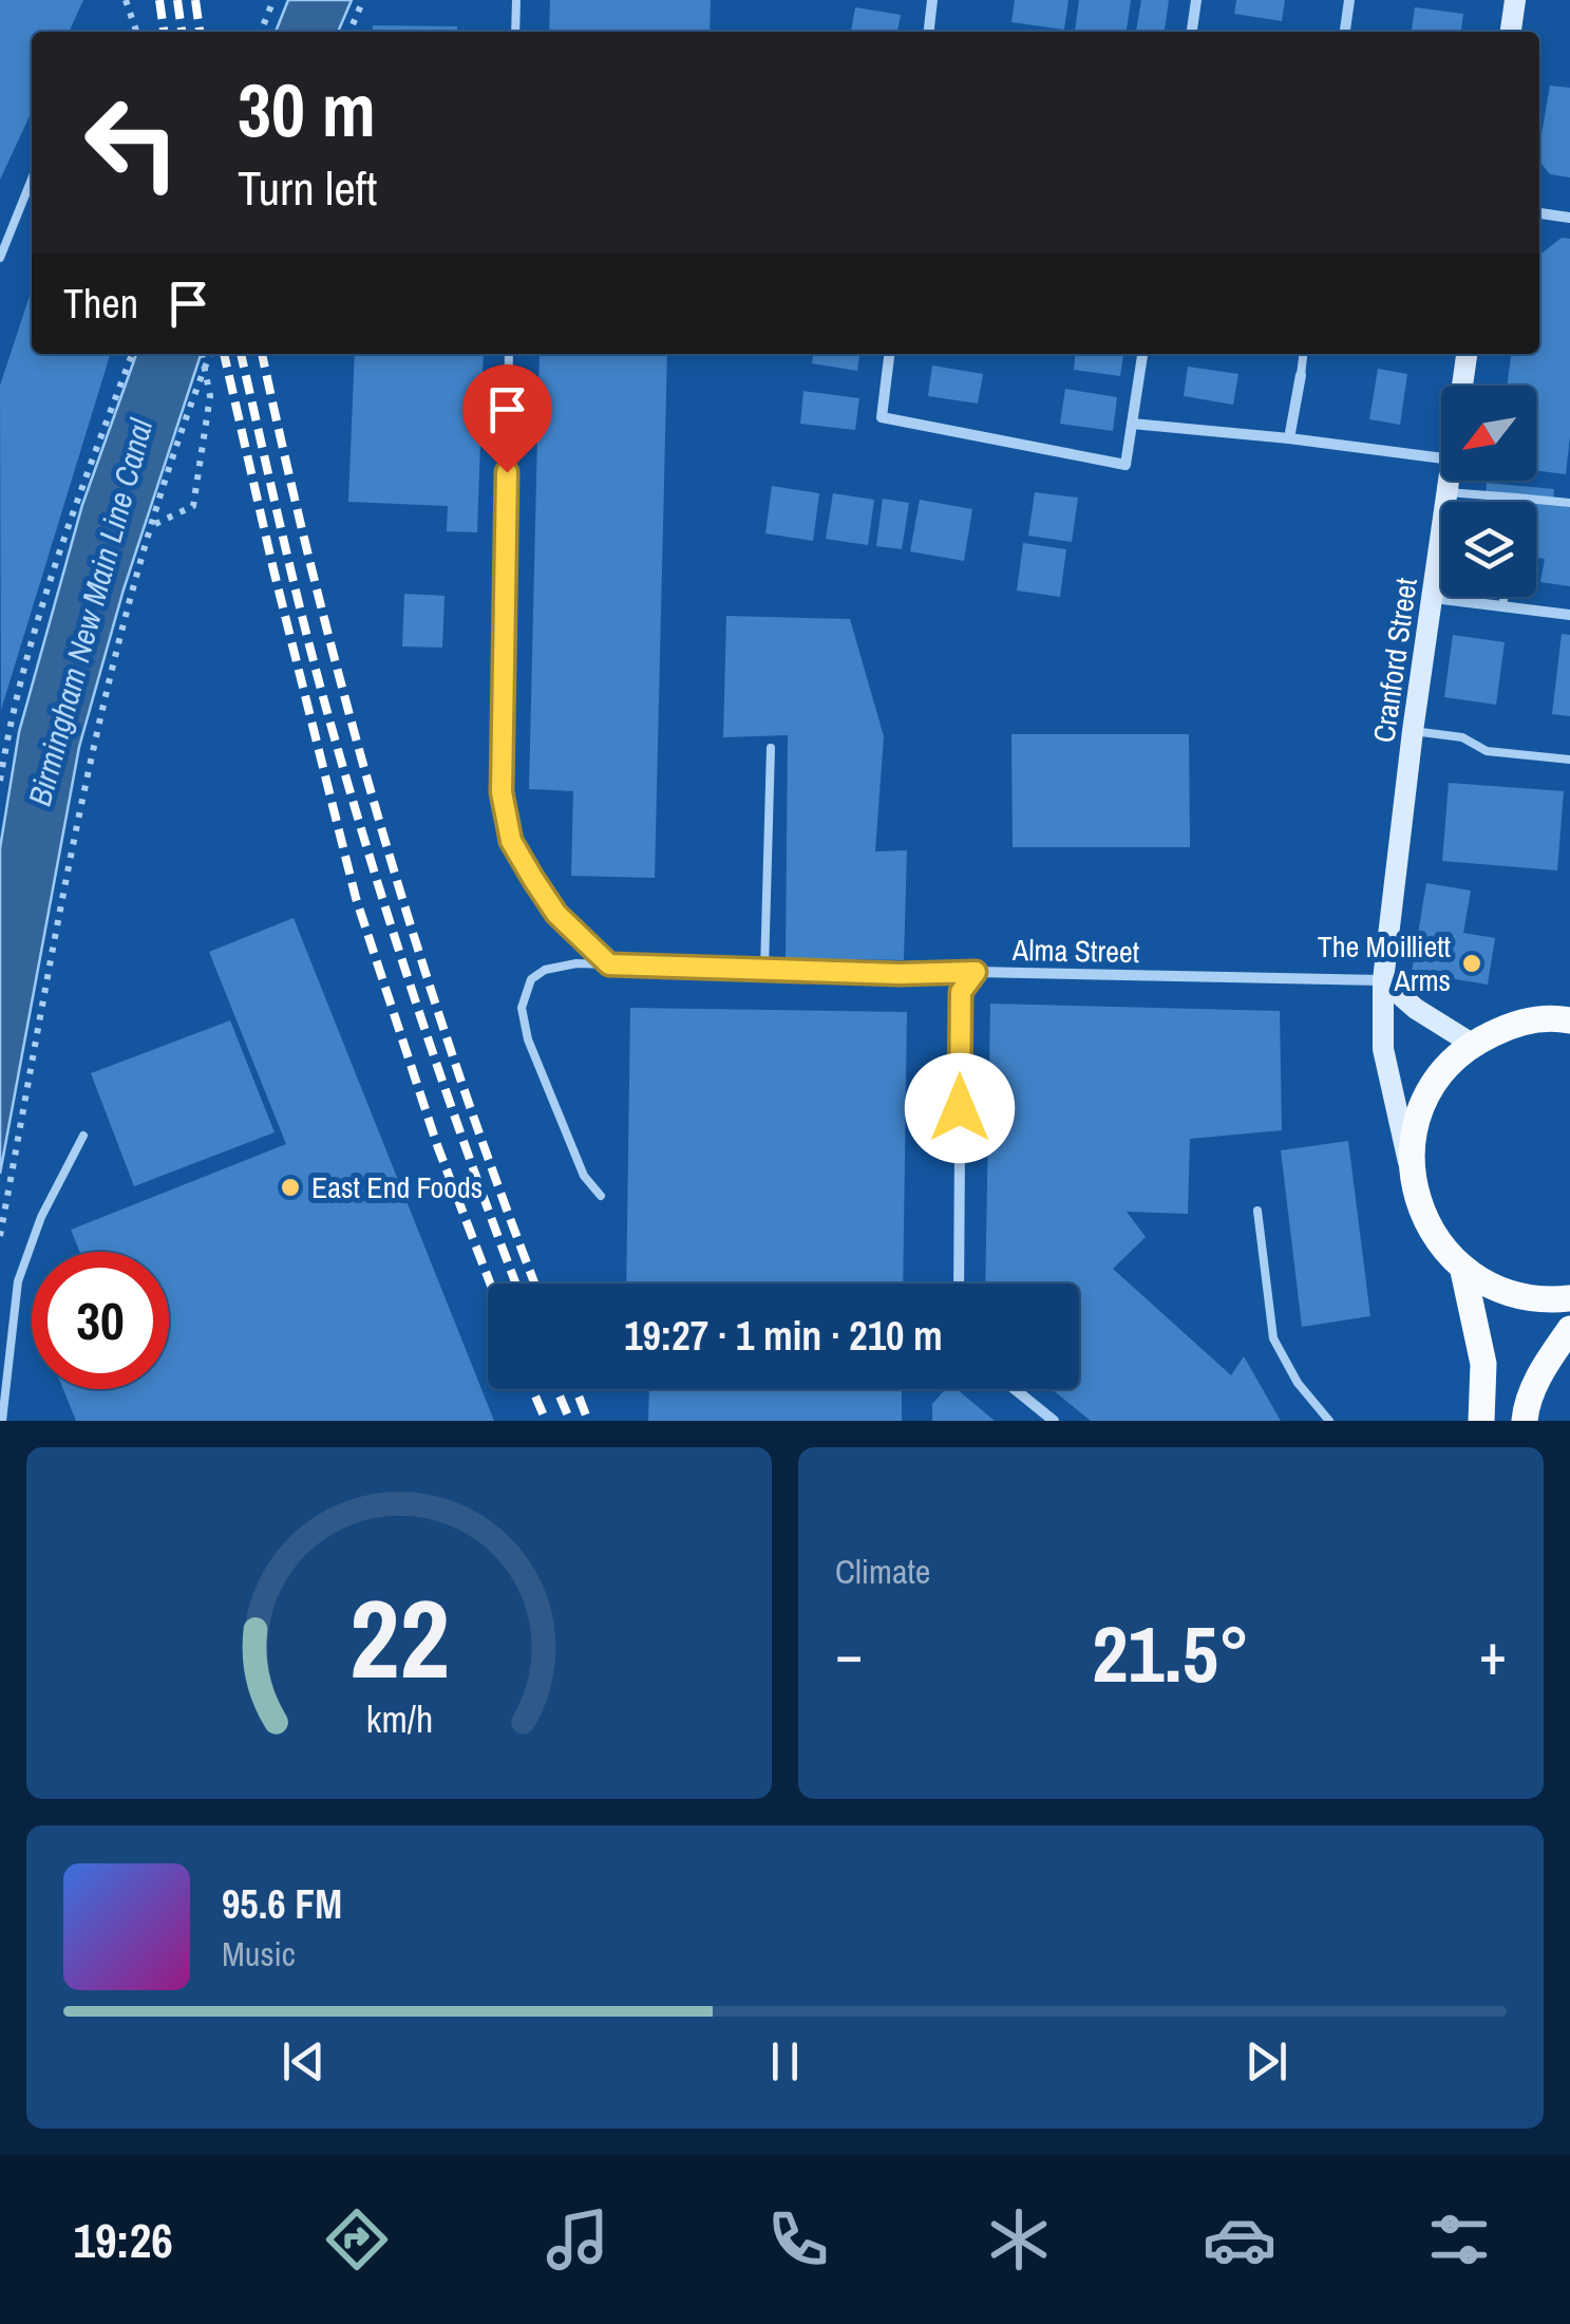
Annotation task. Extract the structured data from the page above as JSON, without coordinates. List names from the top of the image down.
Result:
{
  "streets": {
    "main road": ["Cranford Street"],
    "street": ["Alma Street"]
  },
  "crossings": [
    ["Cranford Street", "Alma Street"]
  ],
  "water": ["Birmingham New Main Line Canal"],
  "places": ["The Moilliett Arms", "East End Foods"],
  "north": "bottom left",
  "page": {
    "turn": ["30 m", "Turn left"],
    "then": "Then",
    "limit": "30",
    "trip": "19:27 · 1 min · 210 m",
    "tile": "Climate",
    "heat": ["−", "21.5°", "+"],
    "song": ["95.6 FM", "Music"],
    "tabs": "19:26",
    "gauge": ["22", "km/h"]
  }
}
